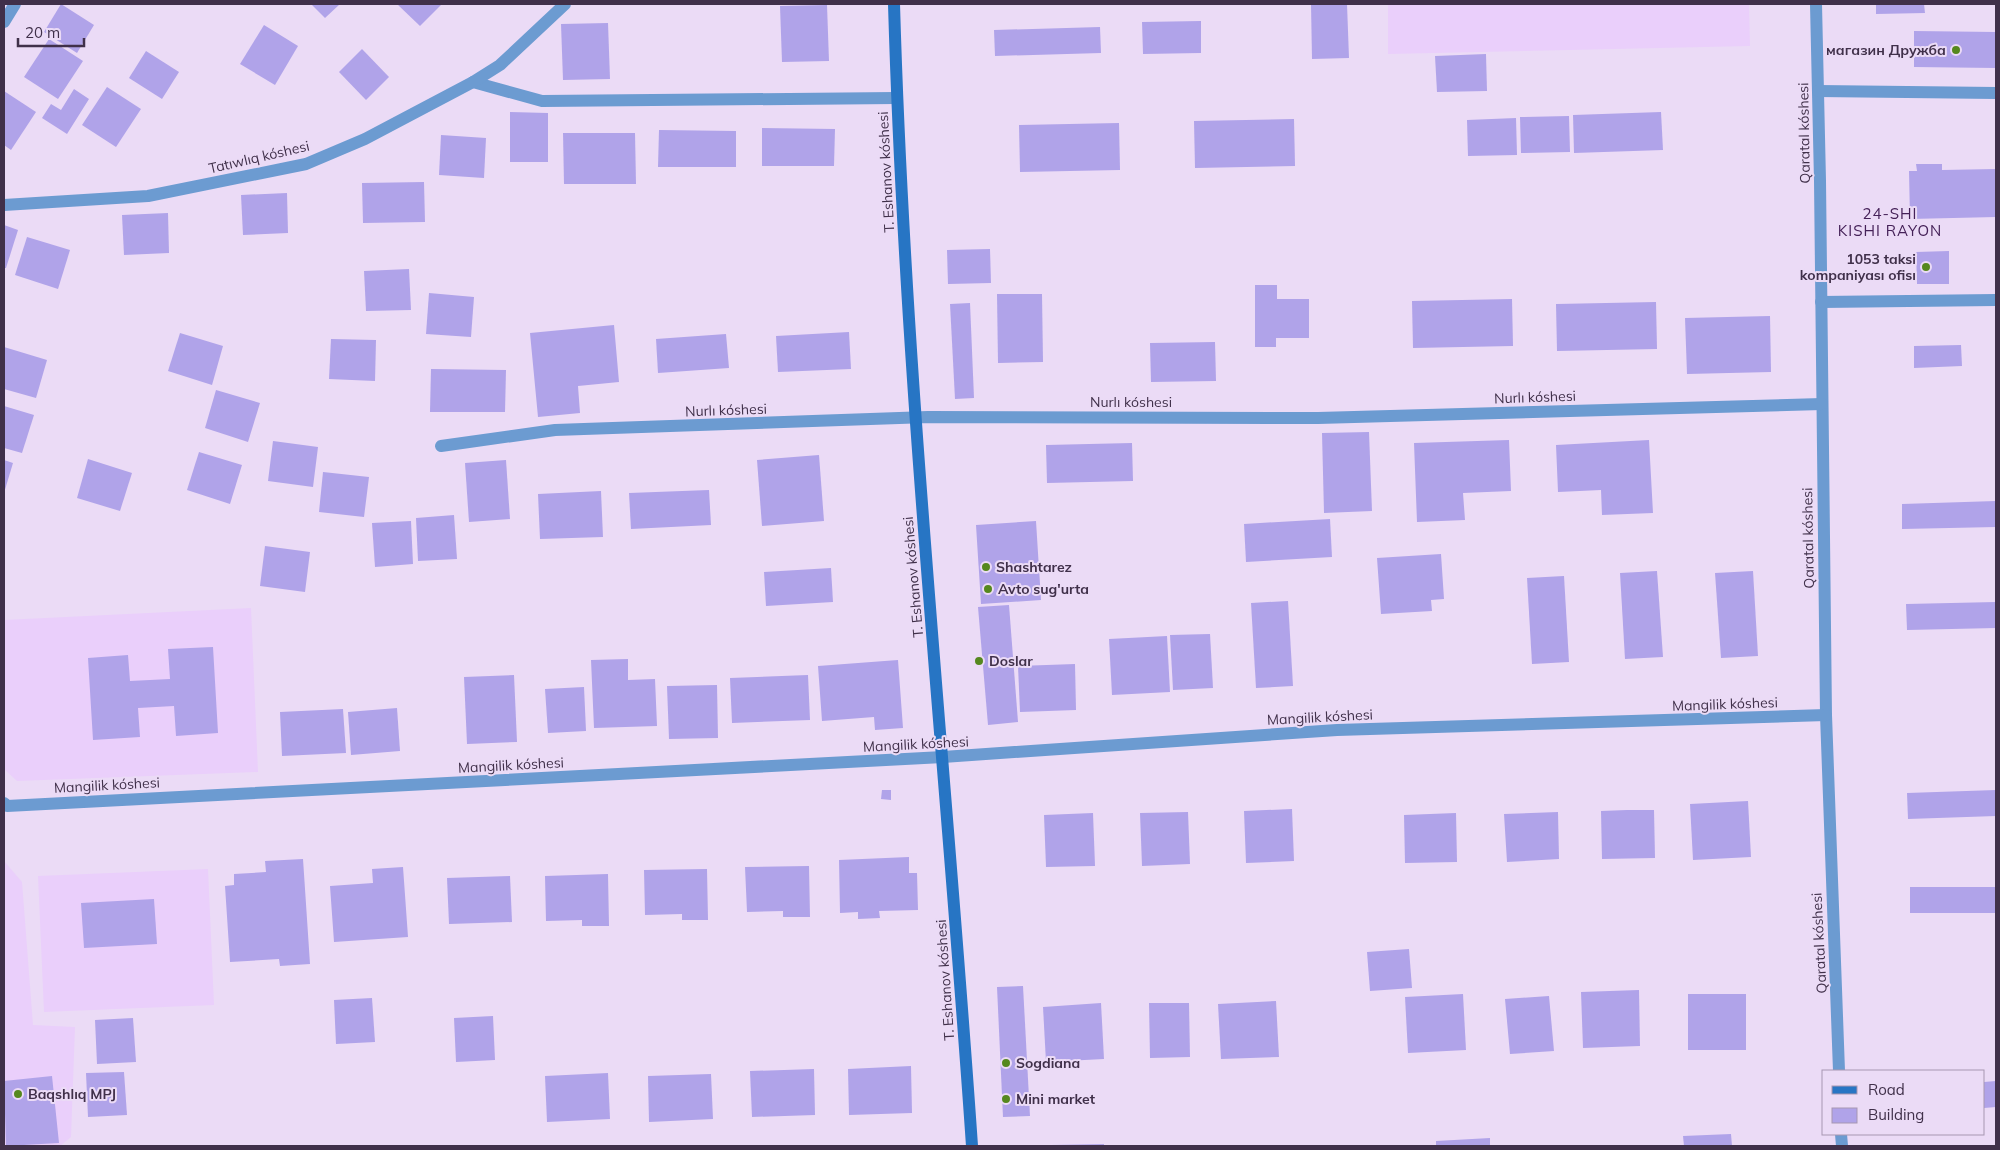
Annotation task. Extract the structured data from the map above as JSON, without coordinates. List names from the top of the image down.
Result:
{
  "streets": {
    "main road": ["T. Eshanov kóshesi"],
    "street": [
      "Qaratal kóshesi",
      "Tatıwlıq kóshesi",
      "Nurlı kóshesi",
      "Mangilik kóshesi"
    ]
  },
  "crossings": [
    ["Qaratal kóshesi", "Nurlı kóshesi"],
    ["Qaratal kóshesi", "Mangilik kóshesi"],
    ["T. Eshanov kóshesi", "Nurlı kóshesi"],
    ["T. Eshanov kóshesi", "Mangilik kóshesi"]
  ],
  "districts": ["24-SHI KISHI RAYON"],
  "places": [
    "магазин Дружба",
    "1053 taksi kompaniyası ofisı",
    "Shashtarez",
    "Avto sug'urta",
    "Doslar",
    "Sogdiana",
    "Baqshlıq MPJ",
    "Mini market"
  ],
  "legend": ["Road", "Building"],
  "scale_bar": "20 m"
}
